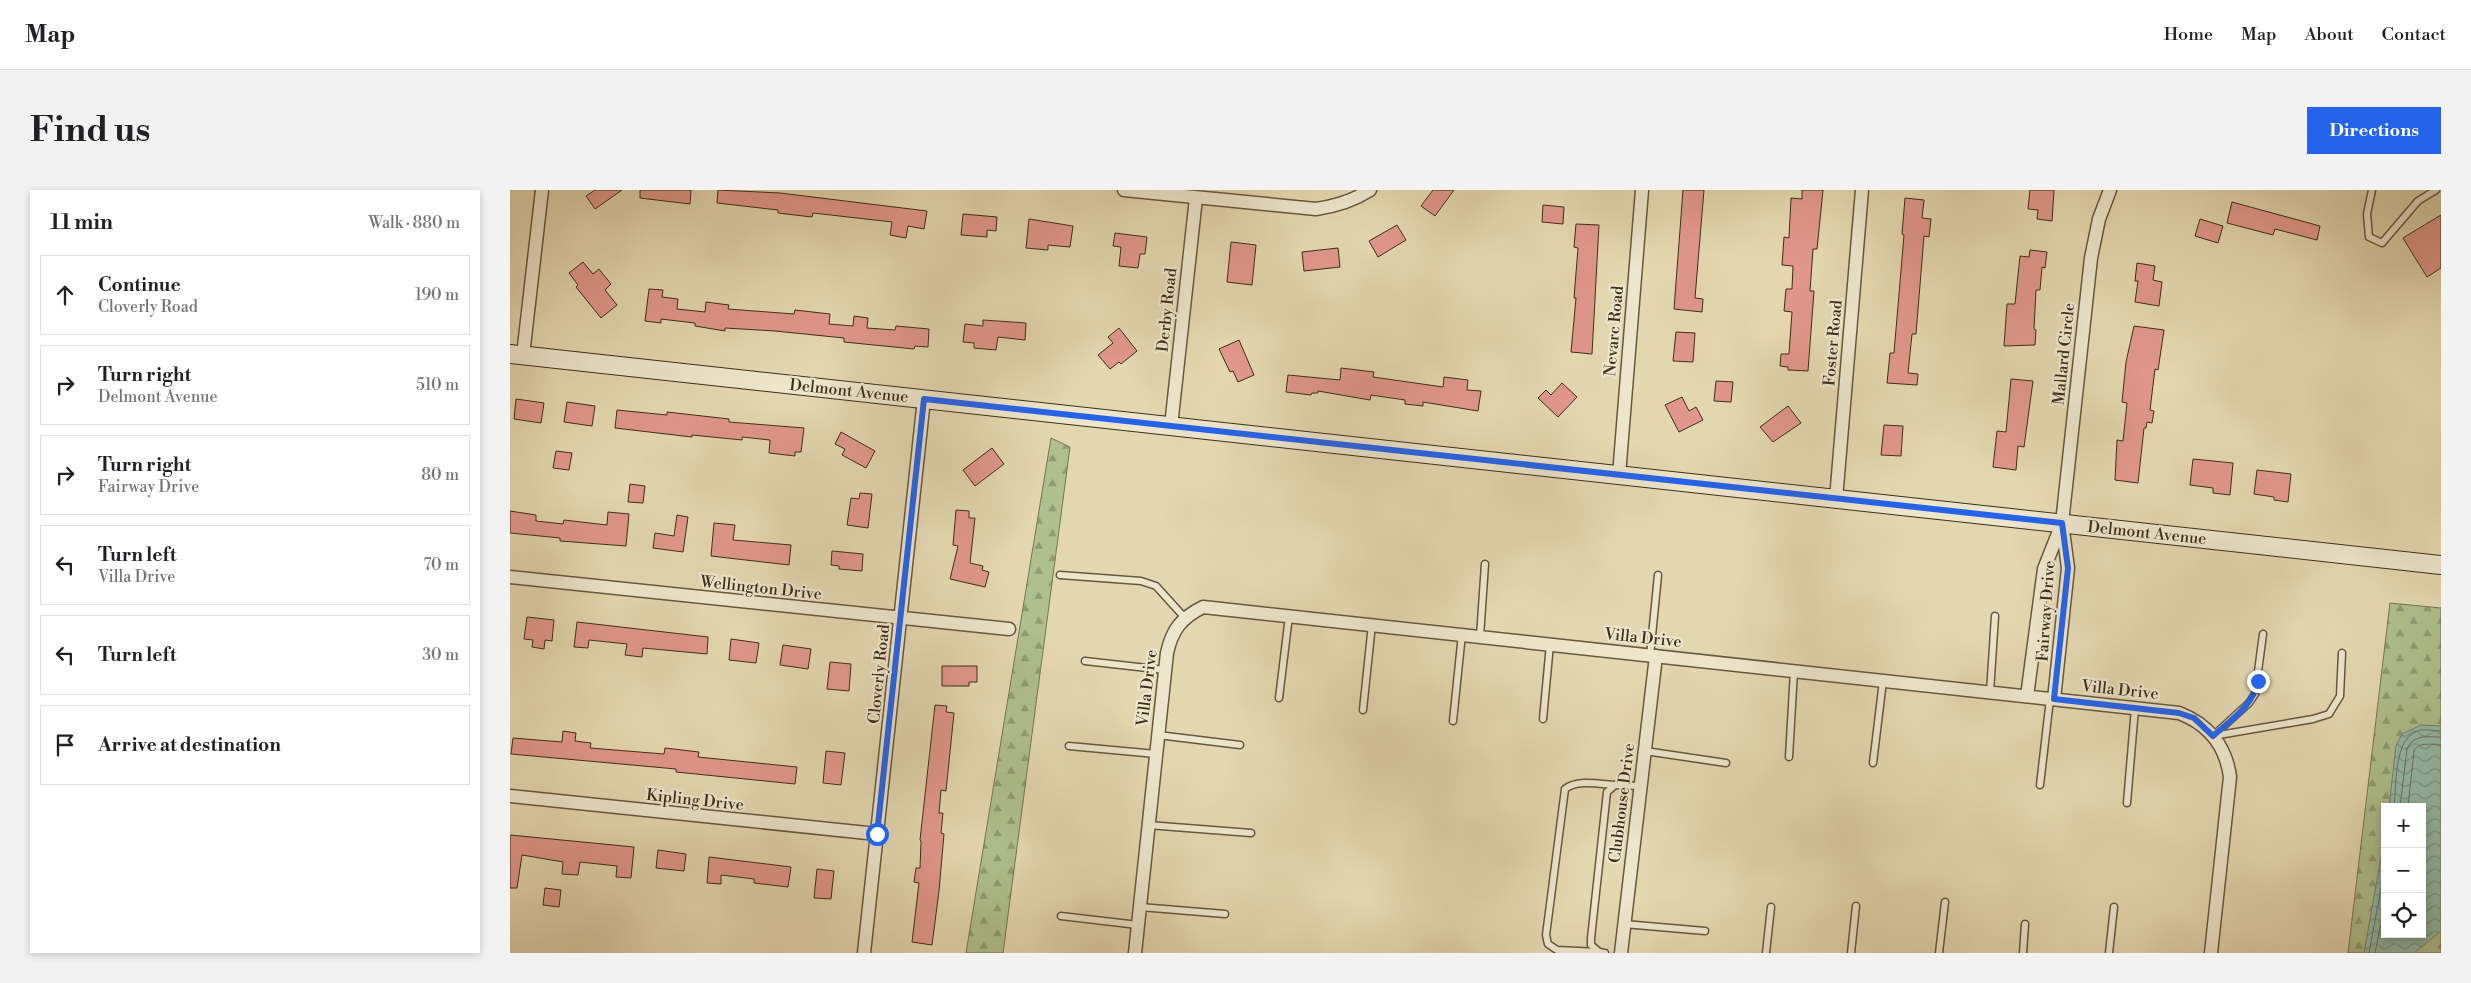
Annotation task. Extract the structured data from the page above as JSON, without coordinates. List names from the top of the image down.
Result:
{
  "streets": {
    "street": [
      "Derby Road",
      "Nevarc Road",
      "Foster Road",
      "Mallard Circle",
      "Delmont Avenue",
      "Wellington Drive",
      "Fairway Drive",
      "Villa Drive",
      "Cloverly Road",
      "Kipling Drive",
      "Clubhouse Drive"
    ]
  },
  "crossings": [
    ["Derby Road", "Delmont Avenue"],
    ["Nevarc Road", "Delmont Avenue"],
    ["Foster Road", "Delmont Avenue"],
    ["Mallard Circle", "Delmont Avenue"],
    ["Mallard Circle", "Fairway Drive"],
    ["Delmont Avenue", "Fairway Drive"],
    ["Delmont Avenue", "Cloverly Road"],
    ["Wellington Drive", "Cloverly Road"],
    ["Fairway Drive", "Villa Drive"],
    ["Villa Drive", "Clubhouse Drive"],
    ["Cloverly Road", "Kipling Drive"]
  ],
  "page": {
    "header": "Map",
    "nav": [
      "Home",
      "Map",
      "About",
      "Contact"
    ],
    "buttons": "Directions",
    "title": "Find us",
    "heading": ["11 min", "Walk · 880 m"],
    "list": [
      ["Continue", "Cloverly Road", "190 m"],
      ["Turn right", "Delmont Avenue", "510 m"],
      ["Turn right", "Fairway Drive", "80 m"],
      ["Turn left", "Villa Drive", "70 m"],
      ["Turn left", "30 m"],
      "Arrive at destination"
    ],
    "map_buttons": ["+", "−"]
  }
}
